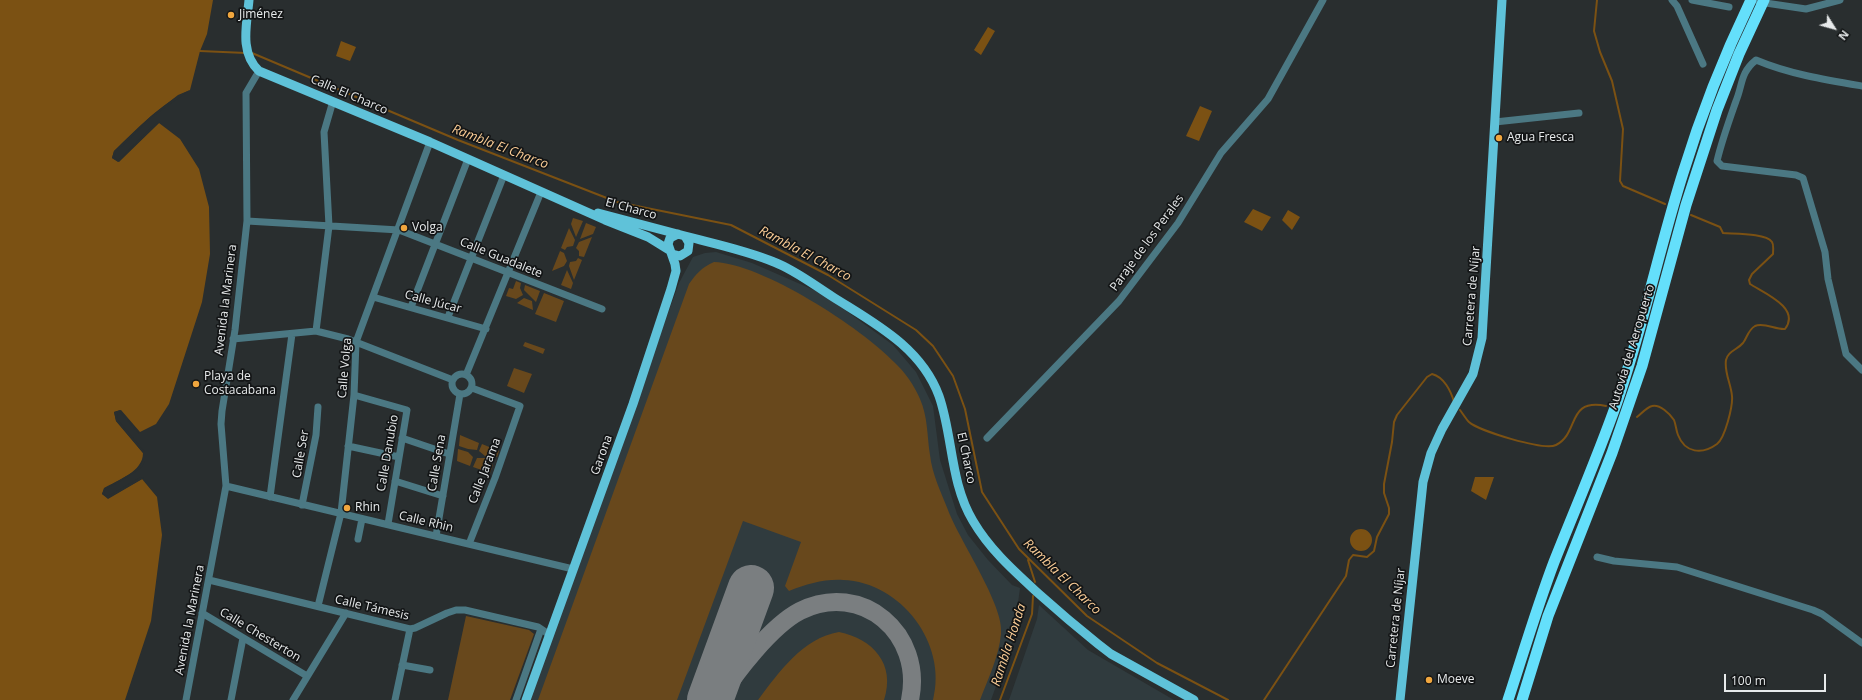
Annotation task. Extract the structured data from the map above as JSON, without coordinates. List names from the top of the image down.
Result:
{
  "streets": {
    "highway": ["Autovía del Aeropuerto"],
    "main road": [
      "Calle El Charco",
      "El Charco",
      "Carretera de Níjar",
      "Garona"
    ],
    "street": [
      "Paraje de los Perales",
      "Calle Guadalete",
      "Avenida la Marinera",
      "Calle Júcar",
      "Calle Volga",
      "Calle Danubio",
      "Calle Ser",
      "Calle Sena",
      "Calle Jarama",
      "Calle Rhin",
      "Calle Támesis",
      "Calle Chesterton"
    ]
  },
  "crossings": [
    ["Calle El Charco", "El Charco"],
    ["Calle El Charco", "Avenida la Marinera"],
    ["Calle El Charco", "Calle Volga"],
    ["El Charco", "Calle Volga"],
    ["Calle Guadalete", "Avenida la Marinera"],
    ["Calle Guadalete", "Calle Volga"],
    ["Avenida la Marinera", "Calle Rhin"],
    ["Avenida la Marinera", "Calle Támesis"],
    ["Avenida la Marinera", "Calle Chesterton"],
    ["Calle Júcar", "Calle Volga"],
    ["Calle Volga", "Calle Danubio"],
    ["Calle Volga", "Calle Rhin"],
    ["Calle Volga", "Calle Támesis"],
    ["Calle Danubio", "Calle Rhin"],
    ["Calle Ser", "Calle Rhin"],
    ["Garona", "Calle Rhin"],
    ["Garona", "Calle Támesis"],
    ["Calle Sena", "Calle Jarama"],
    ["Calle Sena", "Calle Rhin"],
    ["Calle Jarama", "Calle Rhin"]
  ],
  "water": ["Rambla El Charco", "Rambla Honda"],
  "places": [
    "Jiménez",
    "Agua Fresca",
    "Volga",
    "Playa de Costacabana",
    "Rhin",
    "Moeve"
  ],
  "scale_bar": "100 m",
  "north": "bottom right"
}
